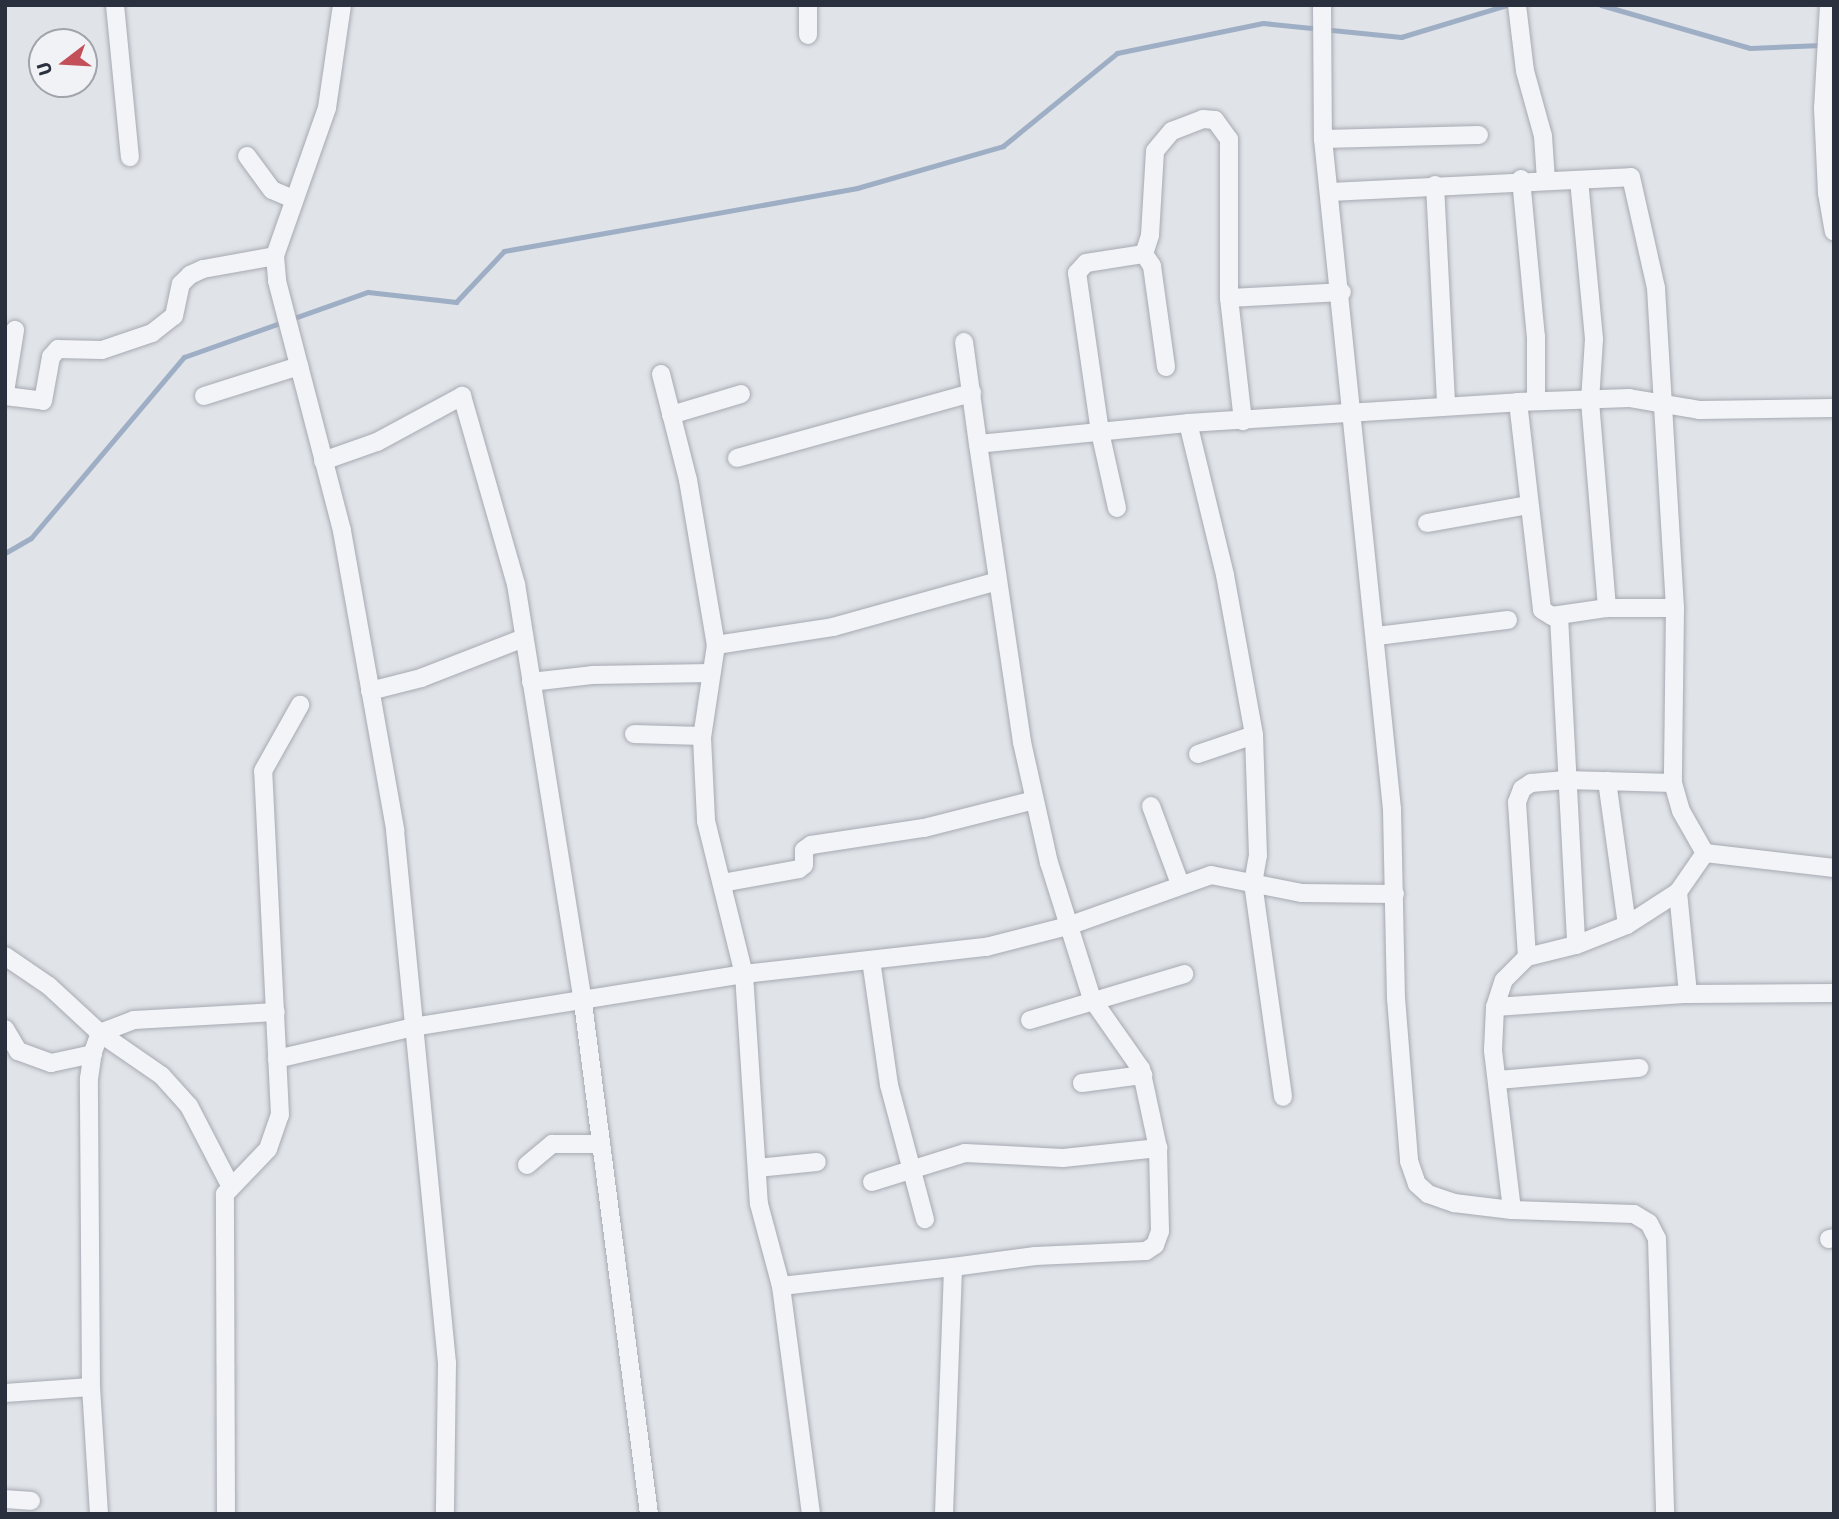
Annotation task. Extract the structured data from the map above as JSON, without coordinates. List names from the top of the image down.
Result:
{
  "north": "left"
}
